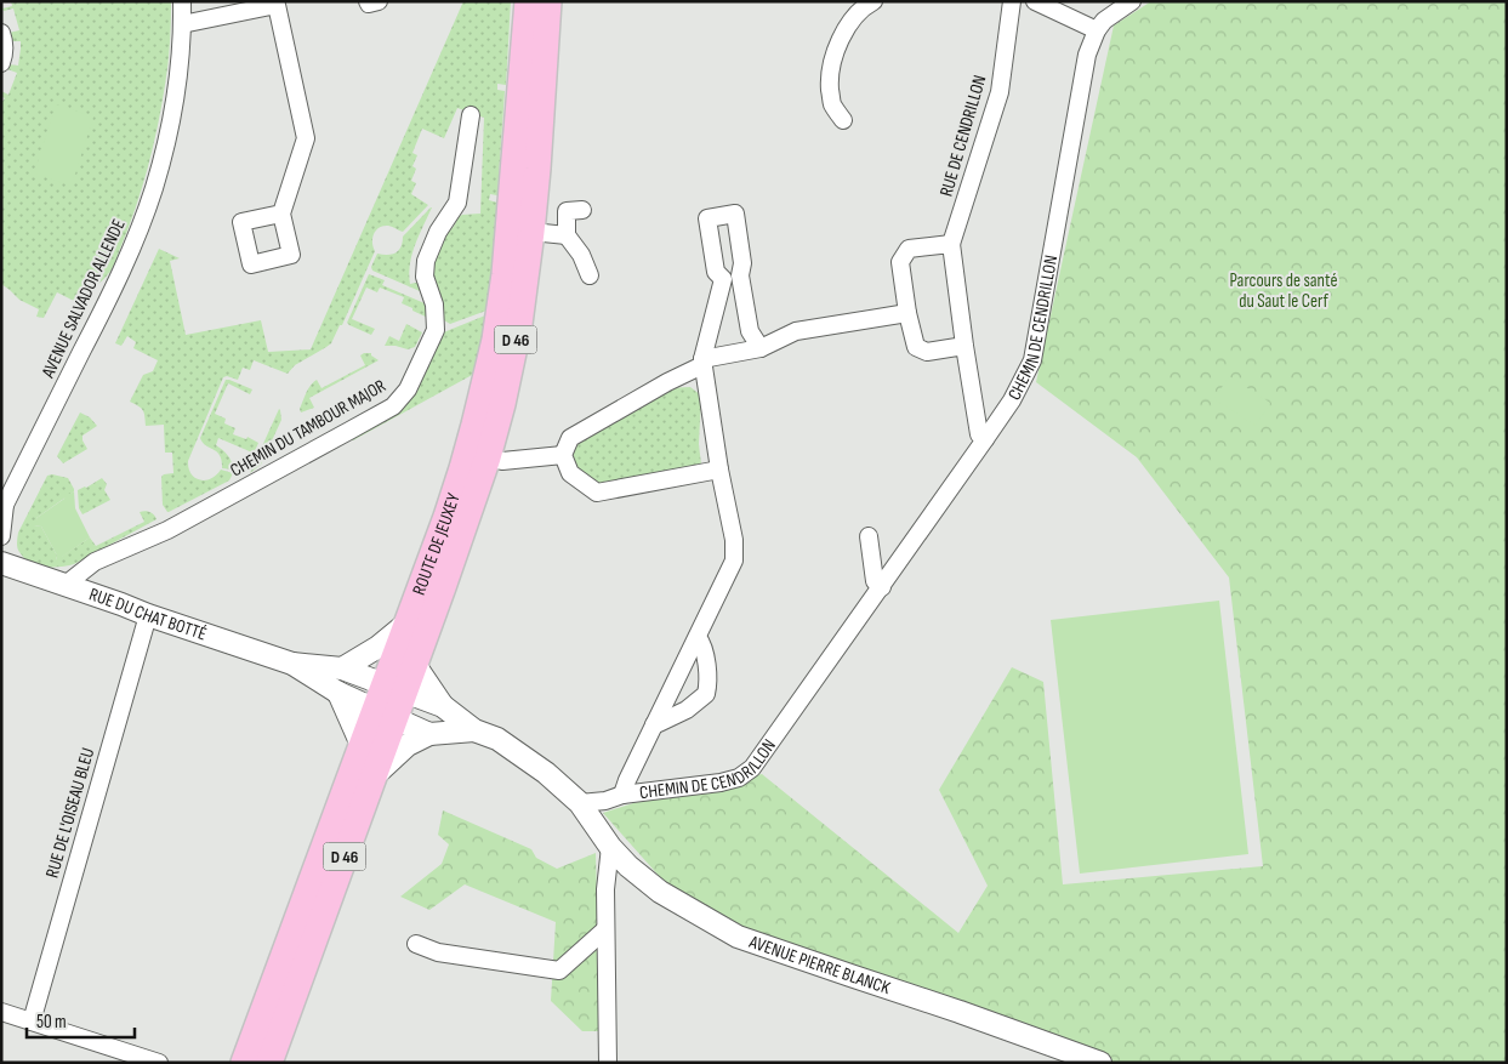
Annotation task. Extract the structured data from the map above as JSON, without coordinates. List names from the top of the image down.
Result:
{
  "streets": {
    "main road": ["D 46", "ROUTE DE JEUXEY"],
    "street": [
      "RUE DE CENDRILLON",
      "AVENUE SALVADOR ALLENDE",
      "CHEMIN DE CENDRILLON",
      "CHEMIN DU TAMBOUR MAJOR",
      "RUE DU CHAT BOTTÉ",
      "RUE DE L'OISEAU BLEU",
      "AVENUE PIERRE BLANCK"
    ]
  },
  "crossings": [
    ["RUE DE CENDRILLON", "CHEMIN DE CENDRILLON"],
    ["CHEMIN DE CENDRILLON", "AVENUE PIERRE BLANCK"],
    ["CHEMIN DU TAMBOUR MAJOR", "RUE DU CHAT BOTTÉ"],
    ["ROUTE DE JEUXEY", "RUE DU CHAT BOTTÉ"],
    ["RUE DU CHAT BOTTÉ", "RUE DE L'OISEAU BLEU"]
  ],
  "parks": ["Parcours de santé du Saut le Cerf"],
  "scale_bar": "50 m"
}
